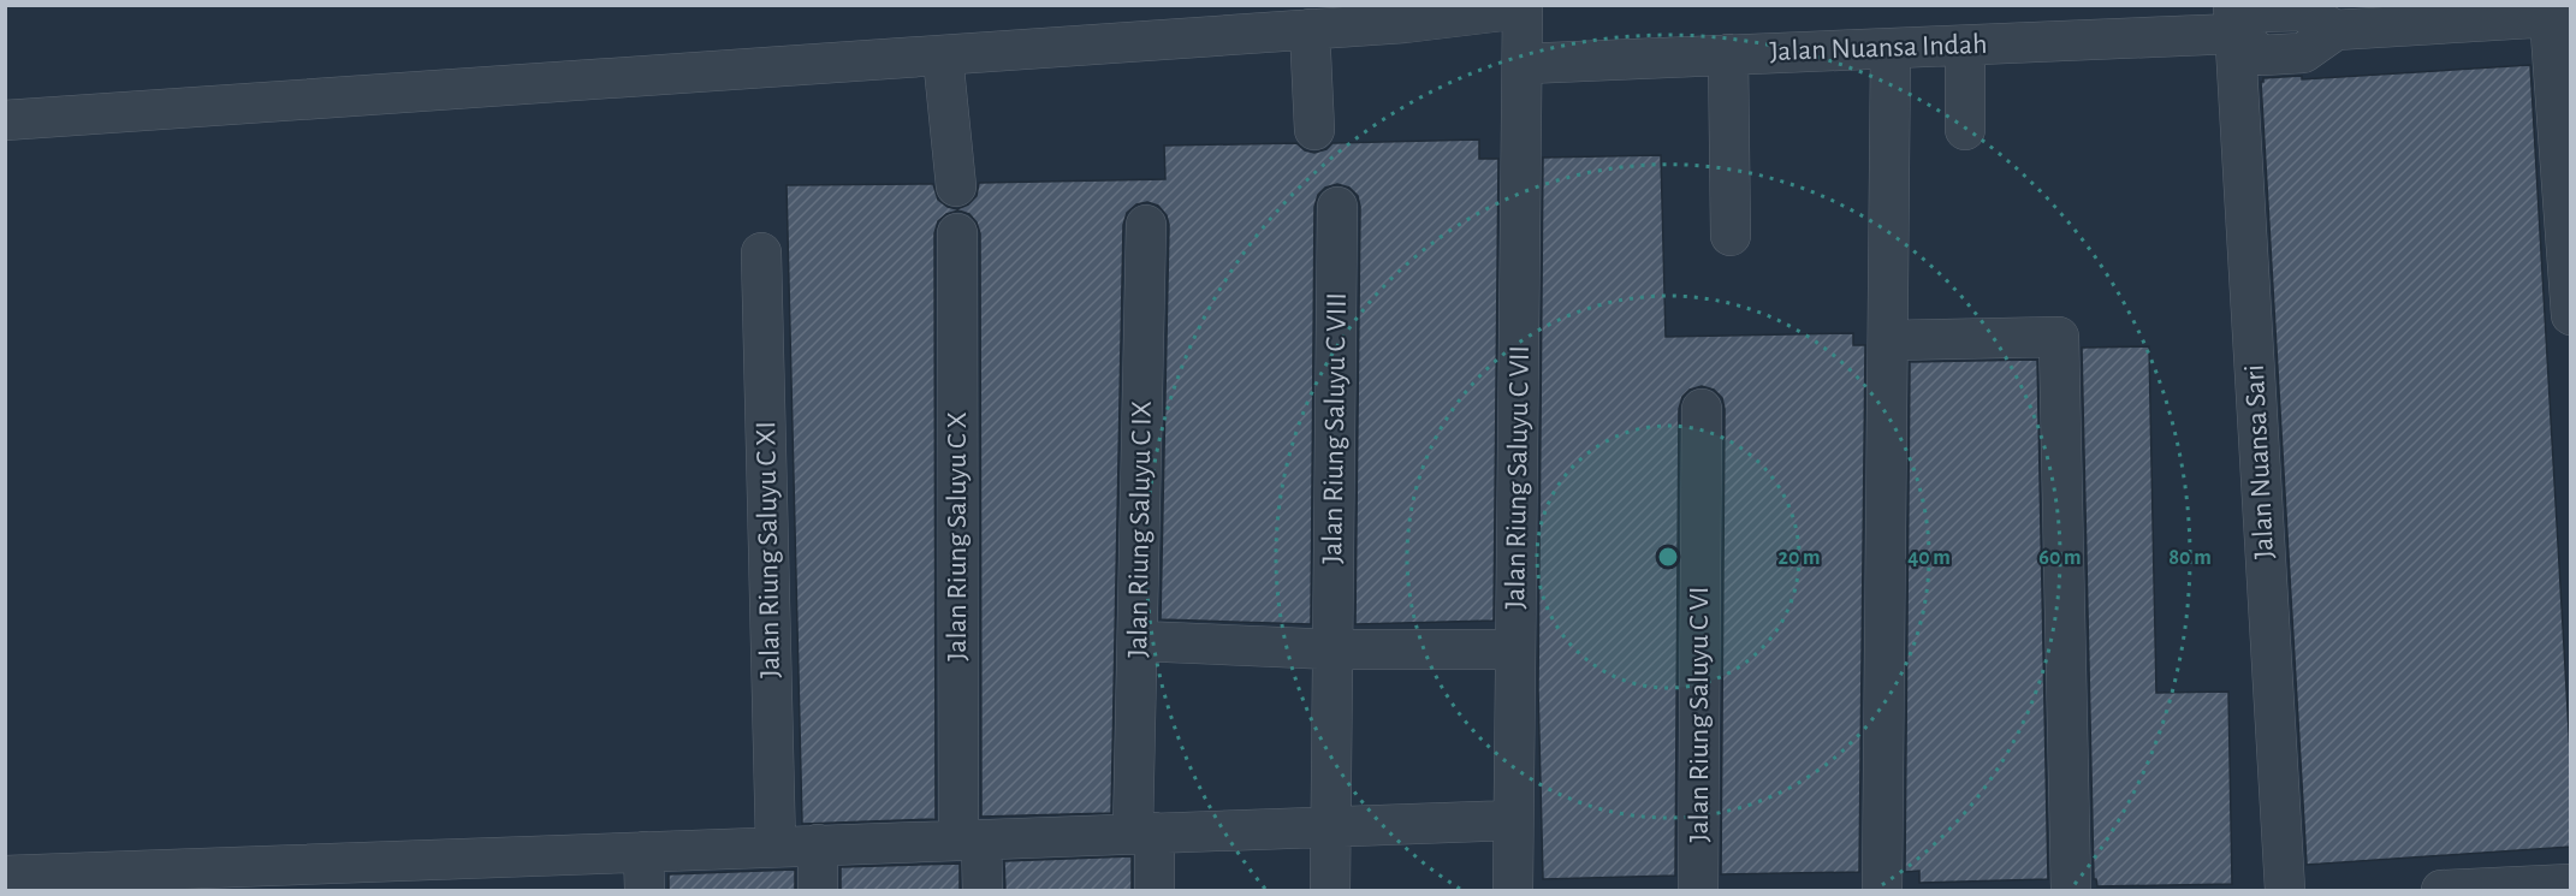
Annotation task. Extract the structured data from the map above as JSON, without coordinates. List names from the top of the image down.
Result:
{
  "streets": {
    "street": [
      "Jalan Nuansa Indah",
      "Jalan Riung Saluyu C VIII",
      "Jalan Nuansa Sari",
      "Jalan Riung Saluyu C VII",
      "Jalan Riung Saluyu C IX",
      "Jalan Riung Saluyu C X",
      "Jalan Riung Saluyu C XI",
      "Jalan Riung Saluyu C VI"
    ]
  },
  "crossings": [
    ["Jalan Nuansa Indah", "Jalan Nuansa Sari"],
    ["Jalan Nuansa Indah", "Jalan Riung Saluyu C VII"]
  ],
  "rings": [
    "20 m",
    "40 m",
    "60 m",
    "80 m"
  ]
}
